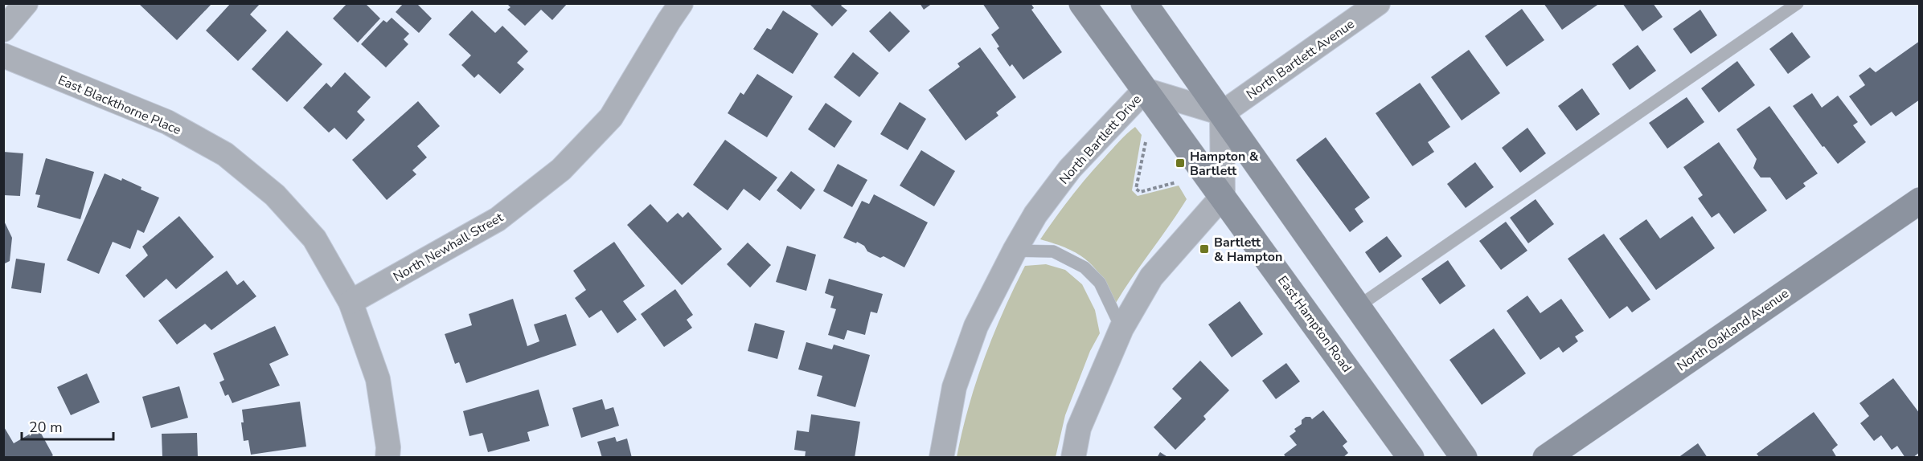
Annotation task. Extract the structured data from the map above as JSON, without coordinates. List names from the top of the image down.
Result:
{
  "streets": {
    "main road": ["East Hampton Road", "North Oakland Avenue"],
    "street": [
      "North Bartlett Avenue",
      "East Blackthorne Place",
      "North Bartlett Drive",
      "North Newhall Street"
    ]
  },
  "crossings": [
    ["North Bartlett Avenue", "North Bartlett Drive"],
    ["East Blackthorne Place", "North Newhall Street"],
    ["North Bartlett Drive", "East Hampton Road"]
  ],
  "places": {
    "transit": ["Hampton & Bartlett", "Bartlett & Hampton"]
  },
  "scale_bar": "20 m"
}
